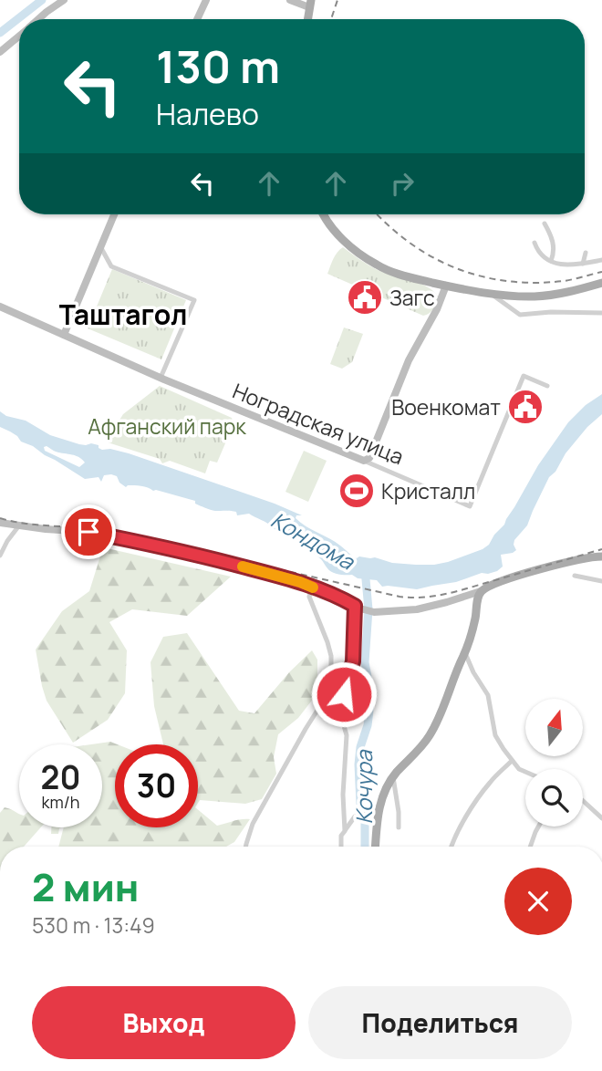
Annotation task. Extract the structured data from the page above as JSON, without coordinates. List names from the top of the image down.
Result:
{
  "streets": {
    "street": ["Ноградская улица"]
  },
  "districts": ["Таштагол"],
  "water": ["Кондома", "Кочура"],
  "parks": ["Афганский парк"],
  "places": {
    "public building": ["Загс", "Военкомат"],
    "sports": ["Кристалл"]
  },
  "north": "top",
  "page": {
    "turn": ["130 m", "Налево"],
    "speed": "20 km/h",
    "limit": "30",
    "heading": ["2 мин", "530 m · 13:49"],
    "buttons": ["Выход", "Поделиться"]
  }
}
